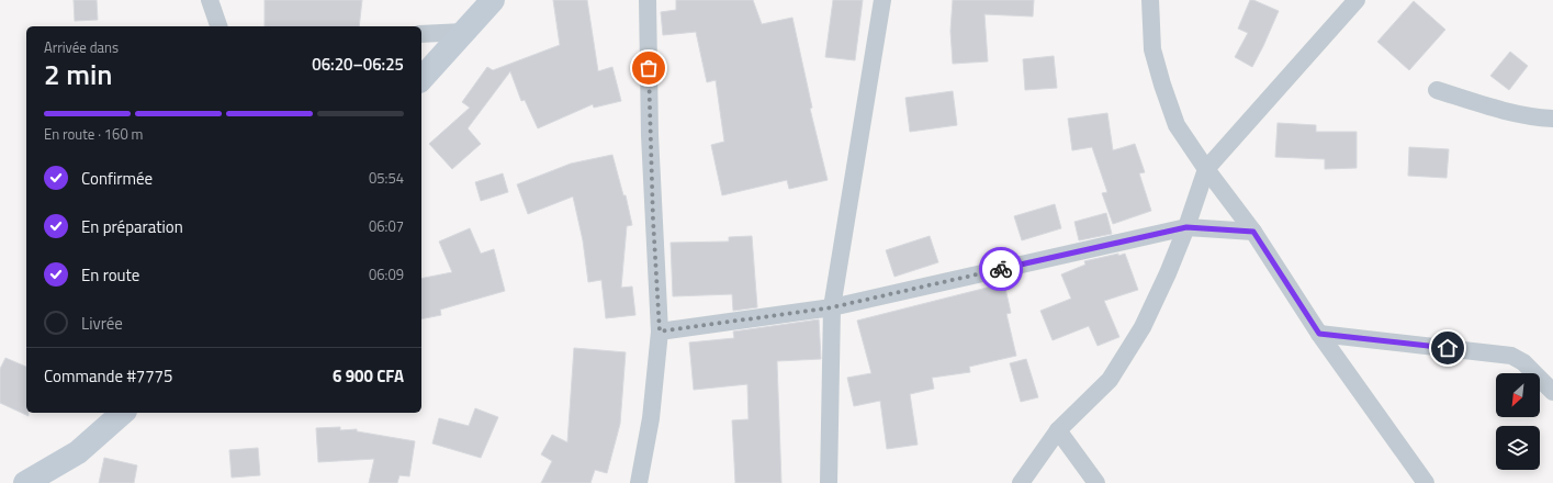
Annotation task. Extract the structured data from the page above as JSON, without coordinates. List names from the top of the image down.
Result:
{
  "north": "bottom left",
  "page": {
    "heading": ["2 min", "Arrivée dans", "06:20–06:25"],
    "panel": ["Commande #7775", "6 900 CFA"],
    "bar": "En route · 160 m",
    "list": [
      ["Confirmée", "05:54"],
      ["En préparation", "06:07"],
      ["En route", "06:09"],
      "Livrée"
    ]
  }
}
